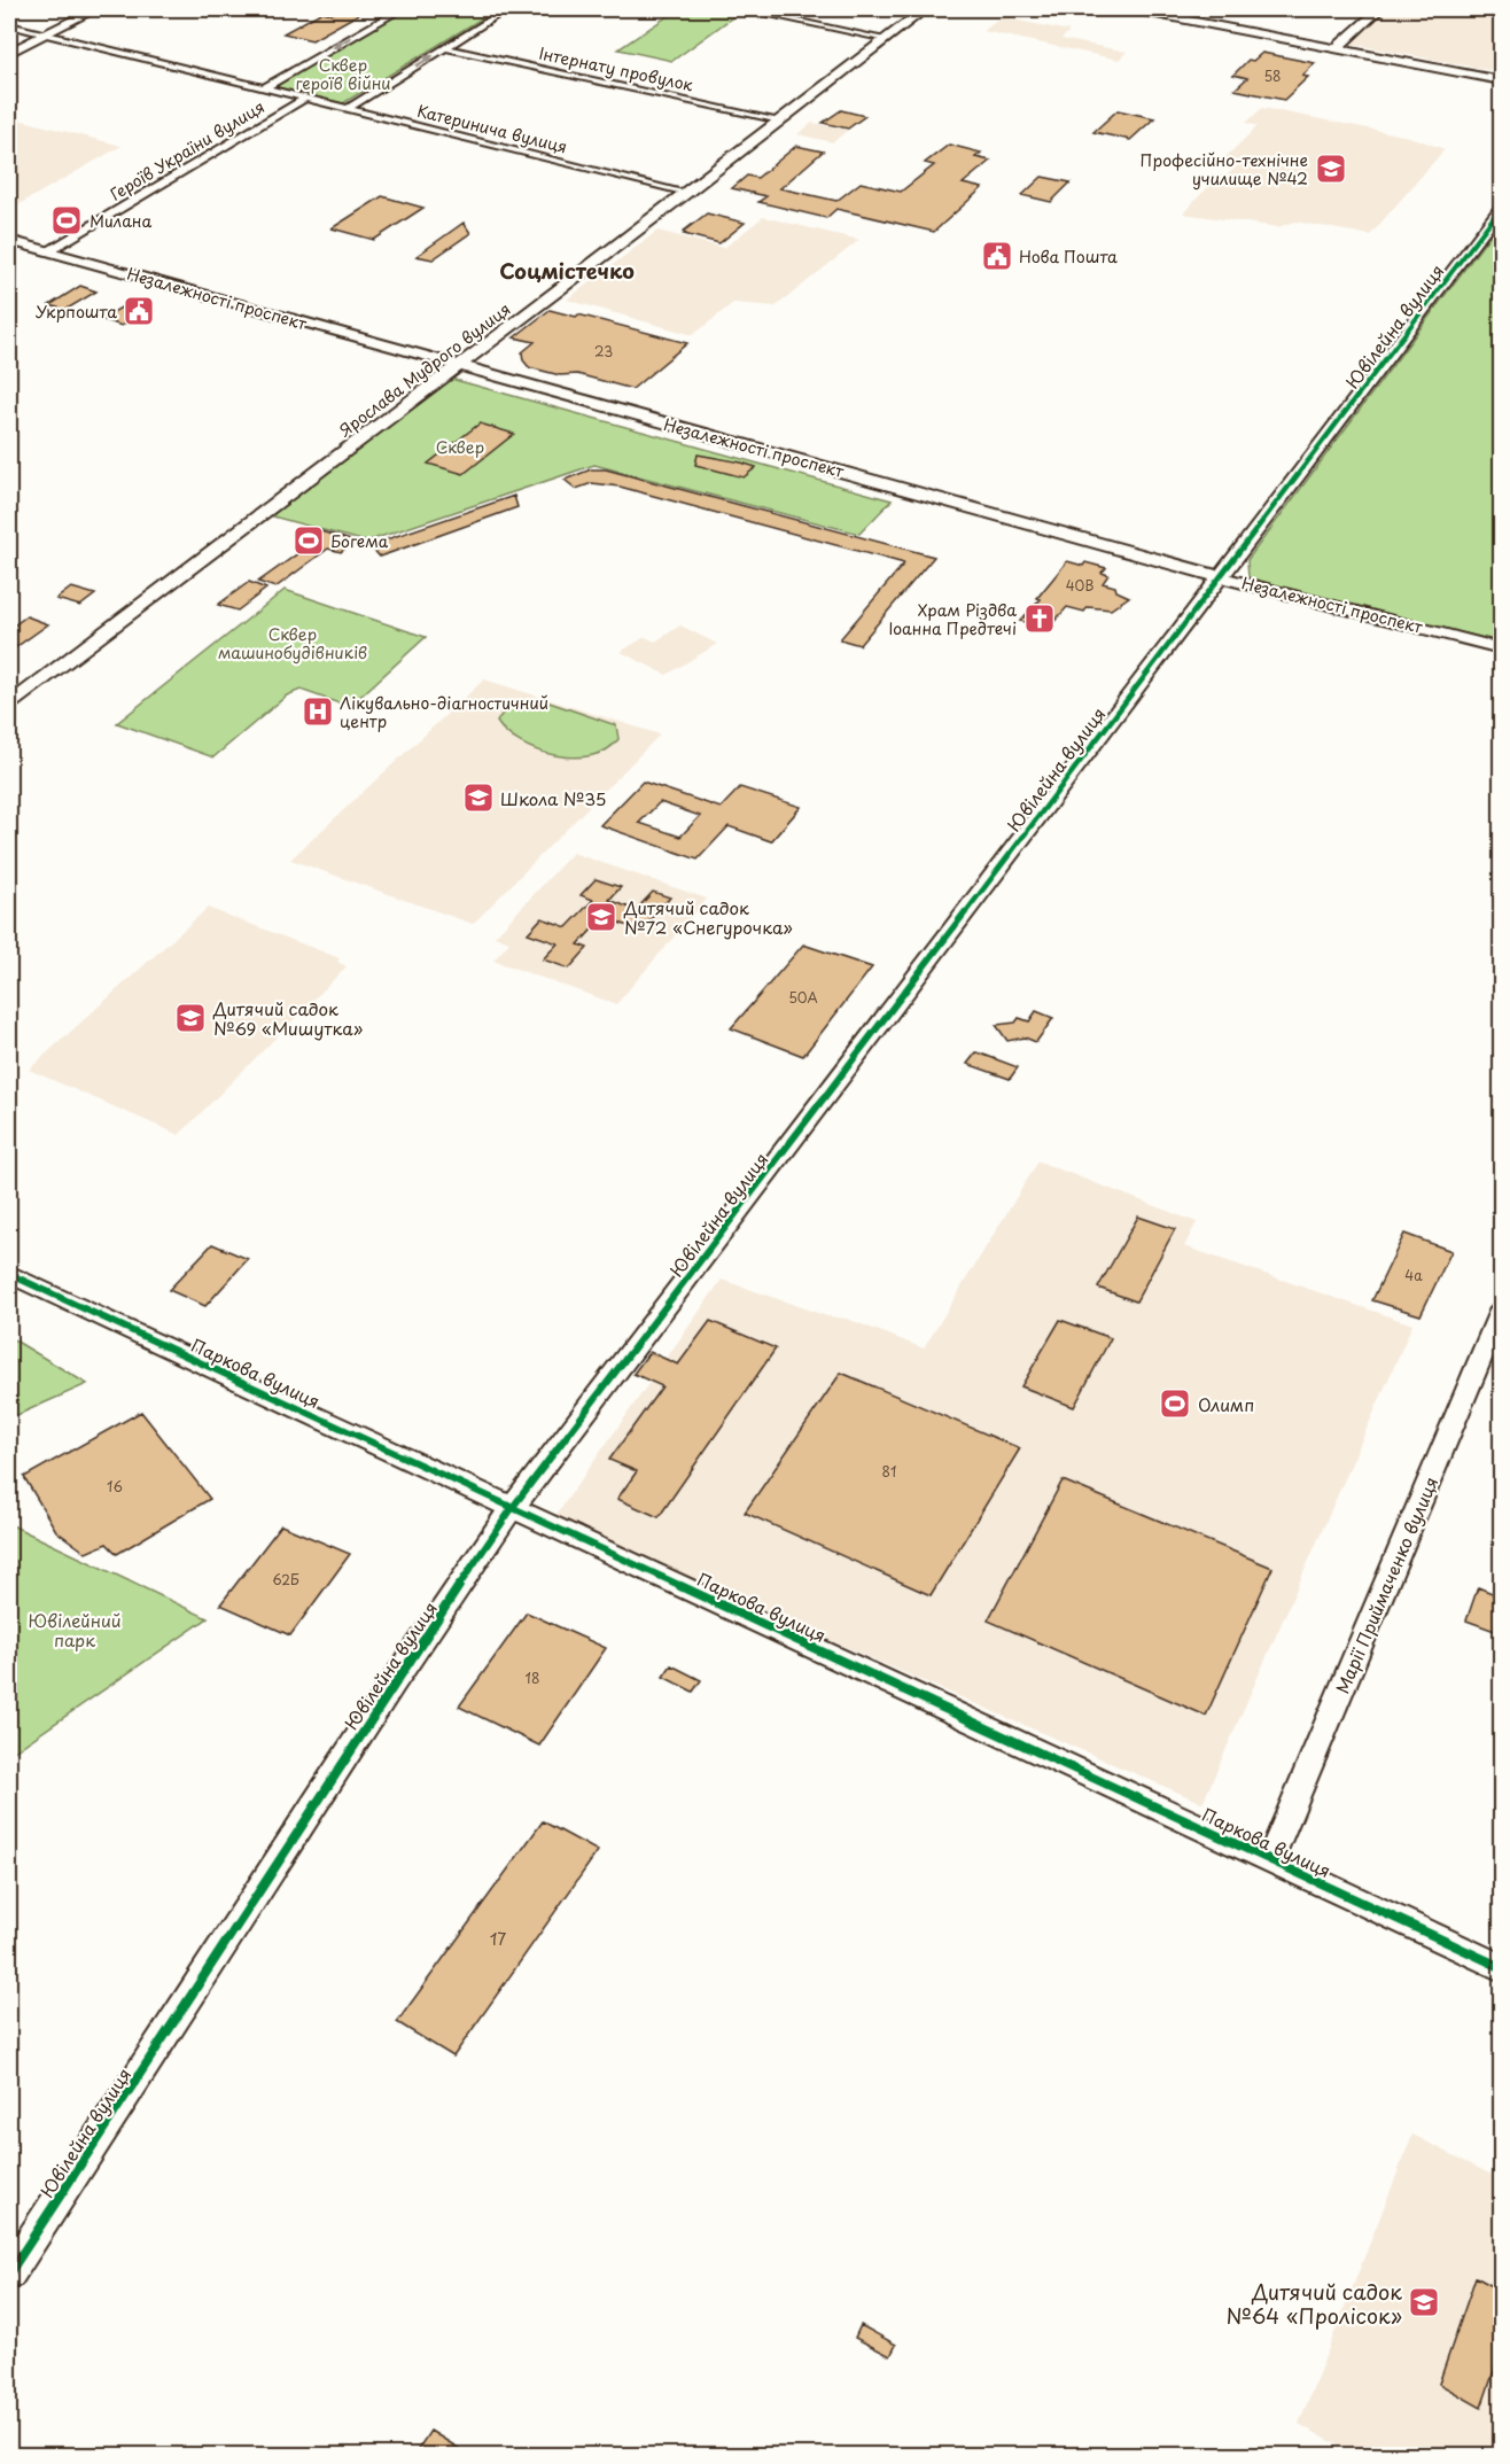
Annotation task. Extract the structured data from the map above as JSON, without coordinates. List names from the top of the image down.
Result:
{
  "streets": {
    "street": [
      "Інтернату провулок",
      "Катеринича вулиця",
      "Героїв України вулиця",
      "Незалежності проспект",
      "Ювілейна вулиця",
      "Ярослава Мудрого вулиця",
      "Паркова вулиця",
      "Марії Приймаченко вулиця"
    ]
  },
  "crossings": [
    ["Інтернату провулок", "Ярослава Мудрого вулиця"],
    ["Катеринича вулиця", "Героїв України вулиця"],
    ["Катеринича вулиця", "Ярослава Мудрого вулиця"],
    ["Героїв України вулиця", "Незалежності проспект"],
    ["Незалежності проспект", "Ювілейна вулиця"],
    ["Незалежності проспект", "Ярослава Мудрого вулиця"],
    ["Ювілейна вулиця", "Паркова вулиця"],
    ["Паркова вулиця", "Марії Приймаченко вулиця"]
  ],
  "districts": ["Соцмістечко"],
  "parks": [
    "Сквер героїв війни",
    "Сквер",
    "Сквер машинобудівників",
    "Ювілейний парк"
  ],
  "places": {
    "school or university": [
      "Професійно-технічне училище №42",
      "Школа №35",
      "Дитячий садок №72 «Снегурочка»",
      "Дитячий садок №69 «Мишутка»",
      "Дитячий садок №64 «Пролісок»"
    ],
    "sports": ["Милана", "Богема", "Олимп"],
    "public building": ["Нова Пошта", "Укрпошта"],
    "church": ["Храм Різдва Іоанна Предтечі"],
    "hospital": ["Лікувально-діагностичний центр"]
  },
  "house_numbers": [
    "58",
    "23",
    "40В",
    "50А",
    "4а",
    "81",
    "16",
    "62Б",
    "18",
    "17"
  ]
}
